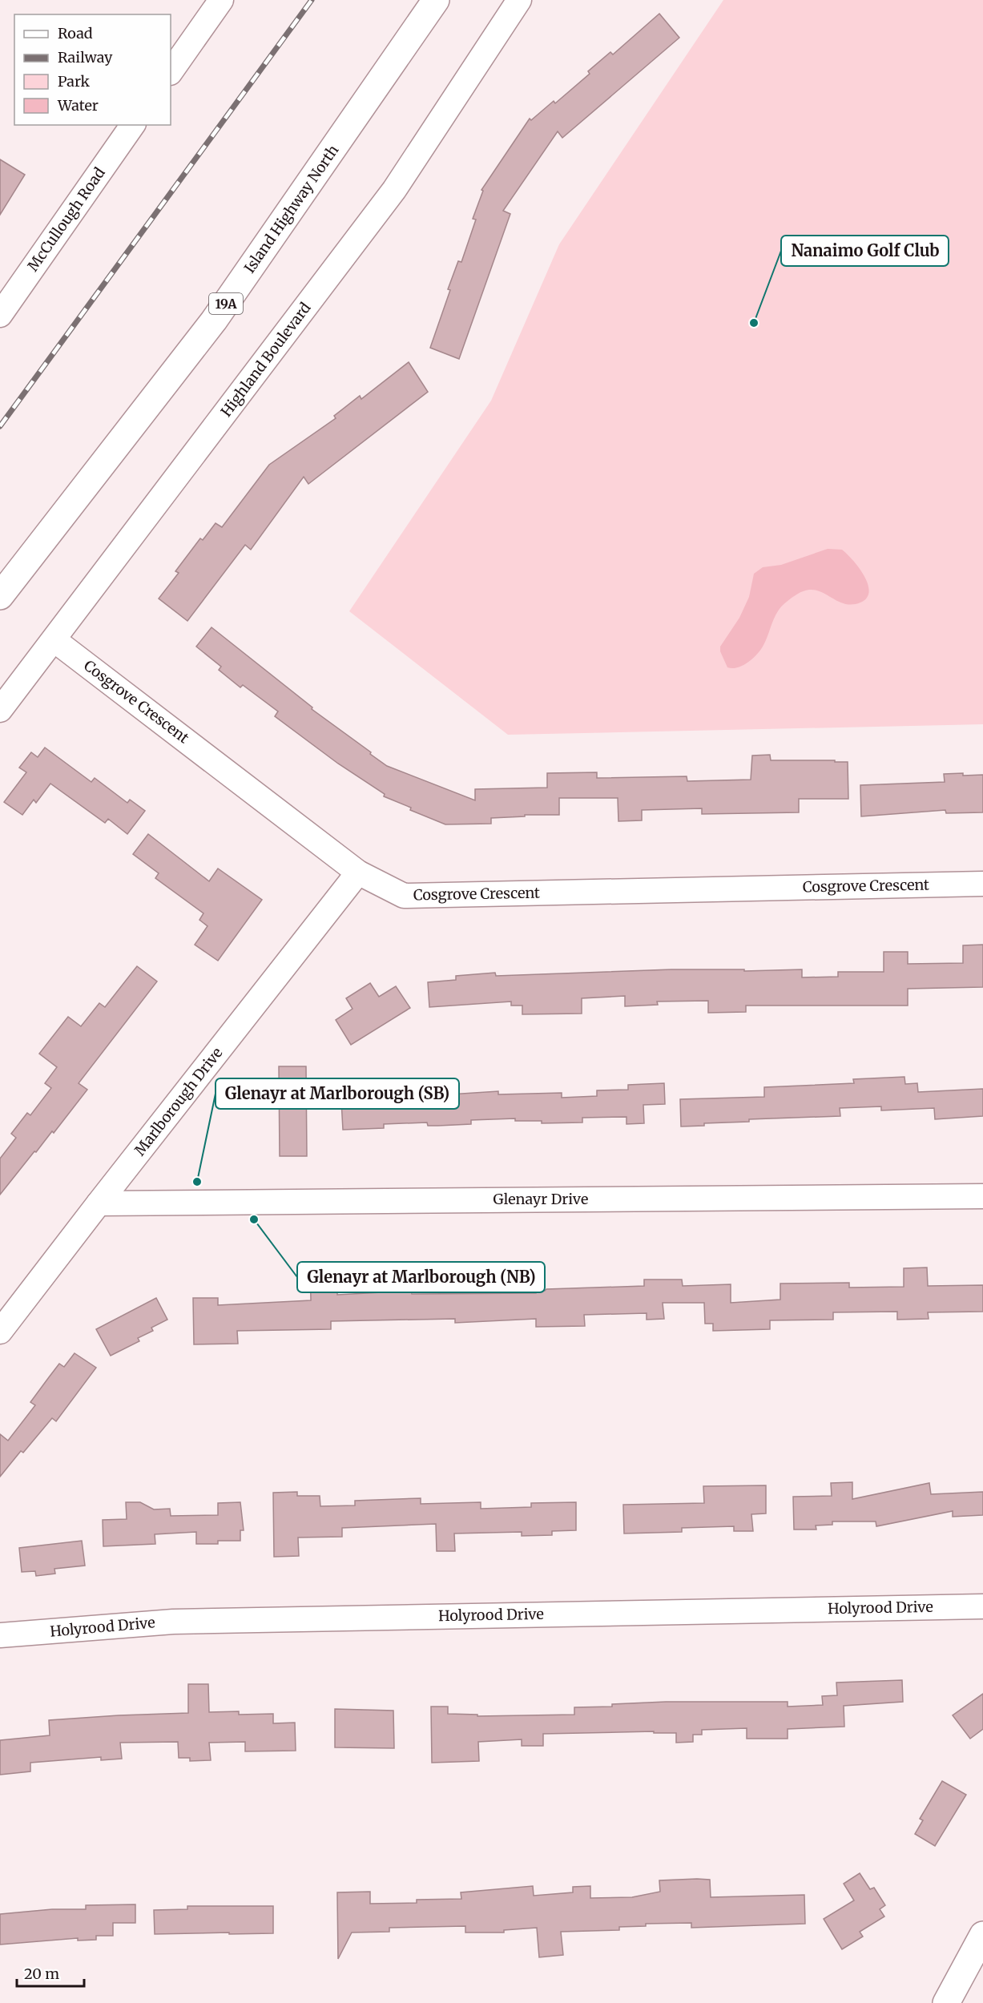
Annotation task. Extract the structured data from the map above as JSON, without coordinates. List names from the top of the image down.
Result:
{
  "streets": {
    "main road": ["Island Highway North", "19A"],
    "street": [
      "McCullough Road",
      "Highland Boulevard",
      "Cosgrove Crescent",
      "Marlborough Drive",
      "Glenayr Drive",
      "Holyrood Drive"
    ]
  },
  "crossings": [
    ["Highland Boulevard", "Cosgrove Crescent"],
    ["Cosgrove Crescent", "Marlborough Drive"],
    ["Marlborough Drive", "Glenayr Drive"]
  ],
  "places": ["Nanaimo Golf Club", "Glenayr at Marlborough (SB)", "Glenayr at Marlborough (NB)"],
  "legend": [
    "Road",
    "Railway",
    "Park",
    "Water"
  ],
  "scale_bar": "20 m"
}
